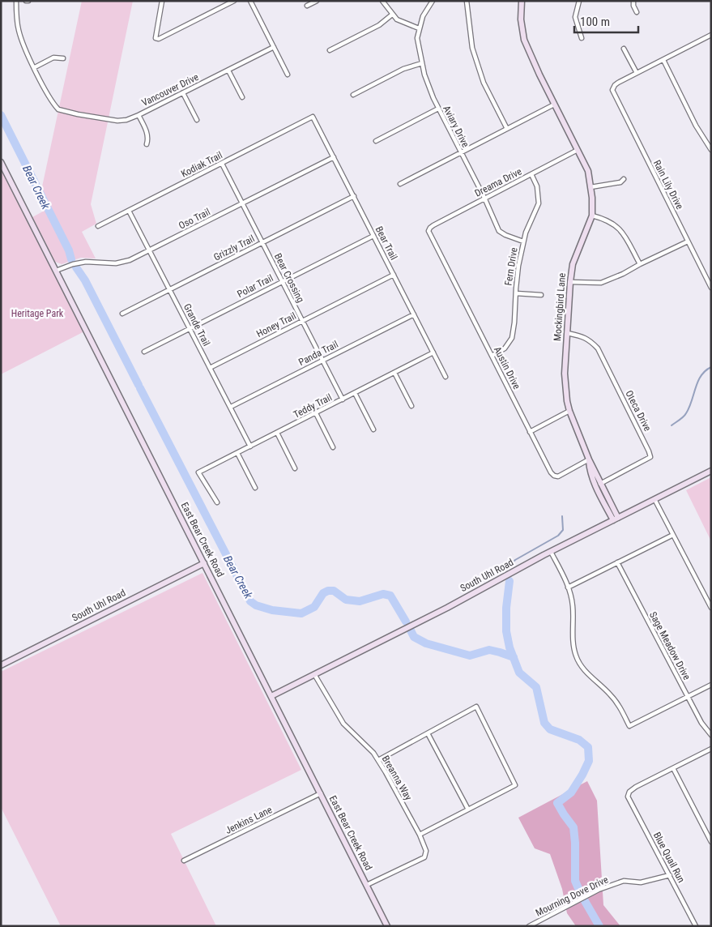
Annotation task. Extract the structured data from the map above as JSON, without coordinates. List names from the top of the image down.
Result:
{
  "streets": {
    "main road": ["Mockingbird Lane", "East Bear Creek Road", "South Uhl Road"],
    "street": [
      "Vancouver Drive",
      "Aviary Drive",
      "Kodiak Trail",
      "Dreama Drive",
      "Rain Lily Drive",
      "Oso Trail",
      "Bear Trail",
      "Grizzly Trail",
      "Fern Drive",
      "Bear Crossing",
      "Polar Trail",
      "Grande Trail",
      "Honey Trail",
      "Panda Trail",
      "Austin Drive",
      "Teddy Trail",
      "Oteca Drive",
      "Sage Meadow Drive",
      "Breanna Way",
      "Jenkins Lane",
      "Blue Quail Run",
      "Mourning Dove Drive"
    ]
  },
  "crossings": [
    ["Aviary Drive", "Dreama Drive"],
    ["Aviary Drive", "Fern Drive"],
    ["Kodiak Trail", "Bear Trail"],
    ["Kodiak Trail", "Bear Crossing"],
    ["Kodiak Trail", "Grande Trail"],
    ["Dreama Drive", "Fern Drive"],
    ["Dreama Drive", "Mockingbird Lane"],
    ["Dreama Drive", "Austin Drive"],
    ["Oso Trail", "Bear Trail"],
    ["Oso Trail", "Bear Crossing"],
    ["Oso Trail", "Grande Trail"],
    ["Oso Trail", "East Bear Creek Road"],
    ["Bear Trail", "Grizzly Trail"],
    ["Bear Trail", "Polar Trail"],
    ["Bear Trail", "Honey Trail"],
    ["Bear Trail", "Panda Trail"],
    ["Bear Trail", "Teddy Trail"],
    ["Grizzly Trail", "Bear Crossing"],
    ["Grizzly Trail", "Grande Trail"],
    ["Fern Drive", "Austin Drive"],
    ["Bear Crossing", "Polar Trail"],
    ["Bear Crossing", "Honey Trail"],
    ["Bear Crossing", "Panda Trail"],
    ["Bear Crossing", "Teddy Trail"],
    ["Polar Trail", "Grande Trail"],
    ["Mockingbird Lane", "Austin Drive"],
    ["Mockingbird Lane", "Oteca Drive"],
    ["Mockingbird Lane", "South Uhl Road"],
    ["Grande Trail", "Honey Trail"],
    ["Grande Trail", "Panda Trail"],
    ["Grande Trail", "Teddy Trail"],
    ["East Bear Creek Road", "South Uhl Road"],
    ["East Bear Creek Road", "Breanna Way"],
    ["East Bear Creek Road", "Jenkins Lane"],
    ["South Uhl Road", "Breanna Way"],
    ["Blue Quail Run", "Mourning Dove Drive"]
  ],
  "water": ["Bear Creek"],
  "parks": ["Heritage Park"],
  "scale_bar": "100 m"
}
